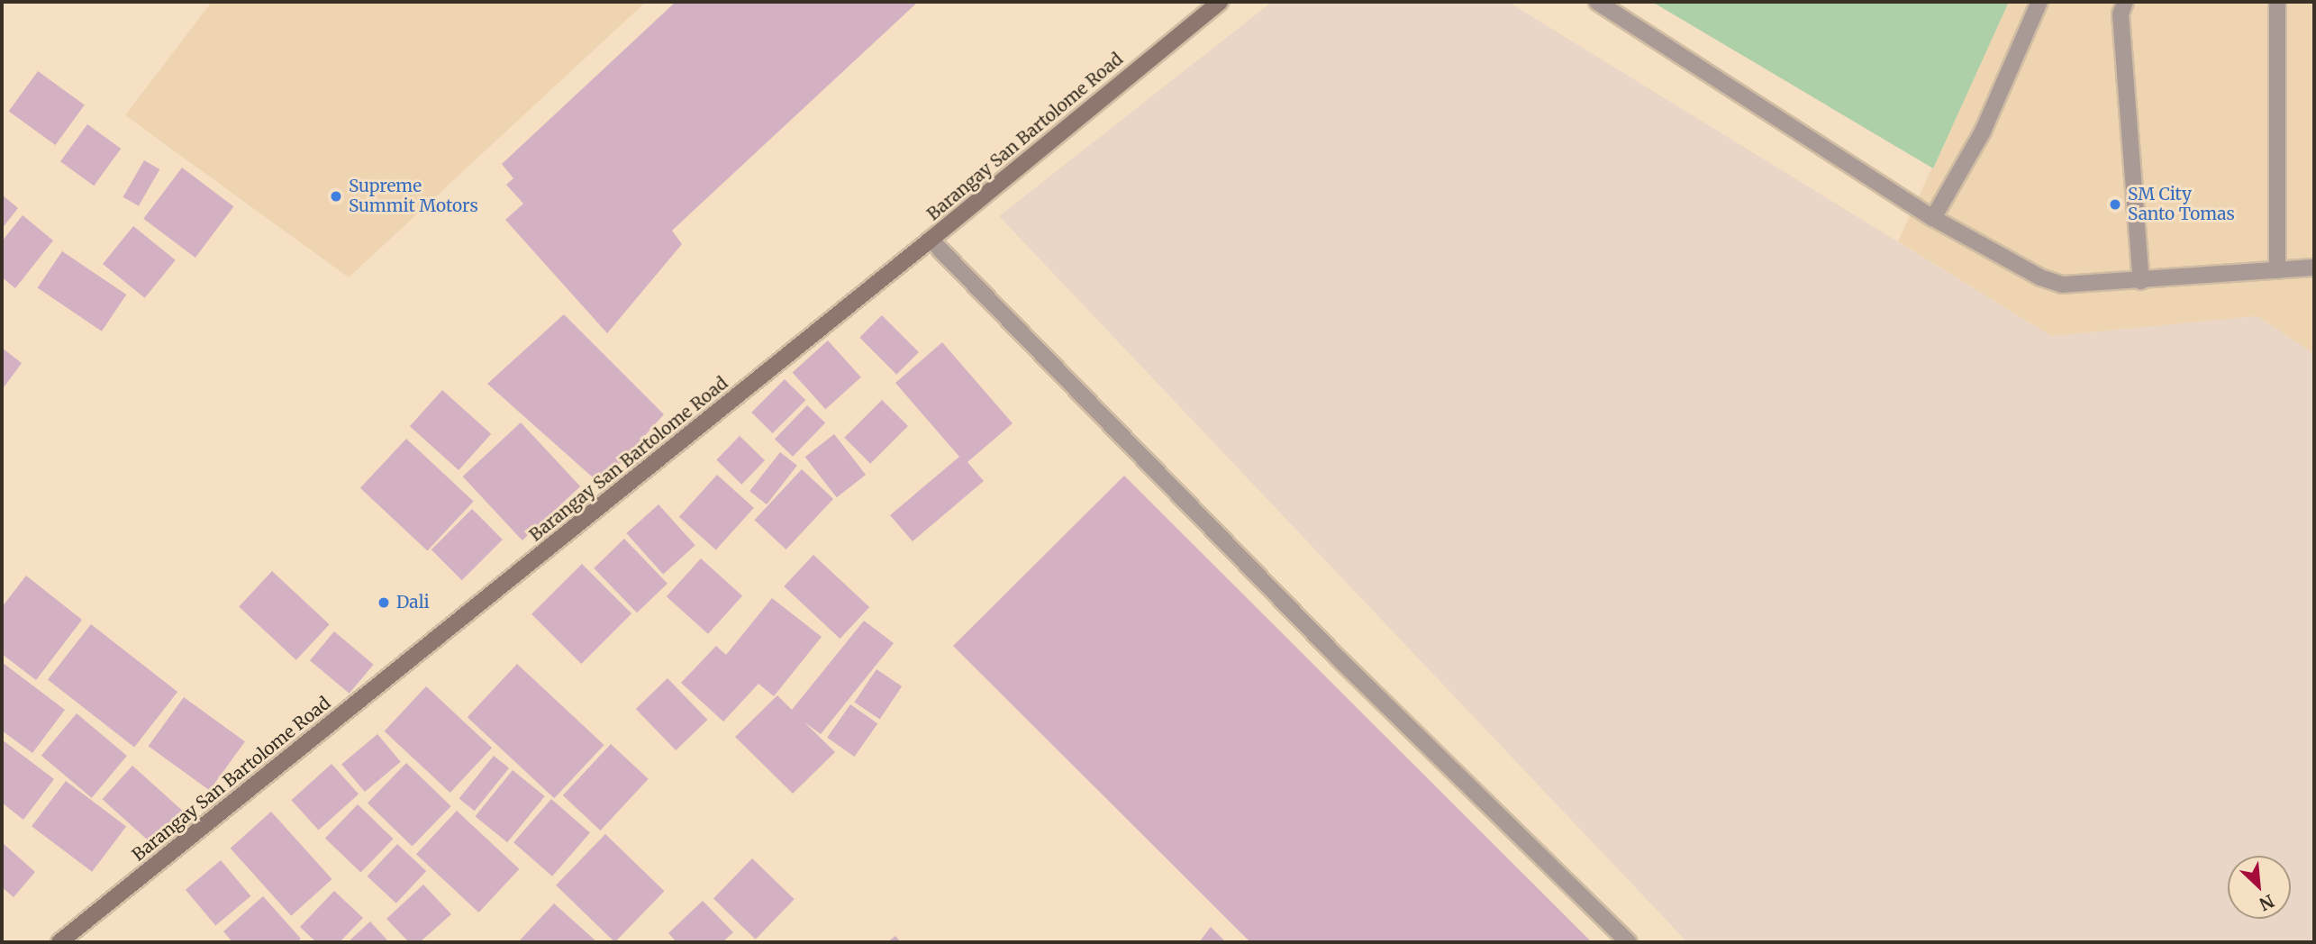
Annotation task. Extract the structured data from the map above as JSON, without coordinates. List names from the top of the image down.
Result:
{
  "streets": {
    "street": ["Barangay San Bartolome Road"]
  },
  "places": ["Supreme Summit Motors", "SM City Santo Tomas", "Dali"],
  "north": "bottom right"
}
